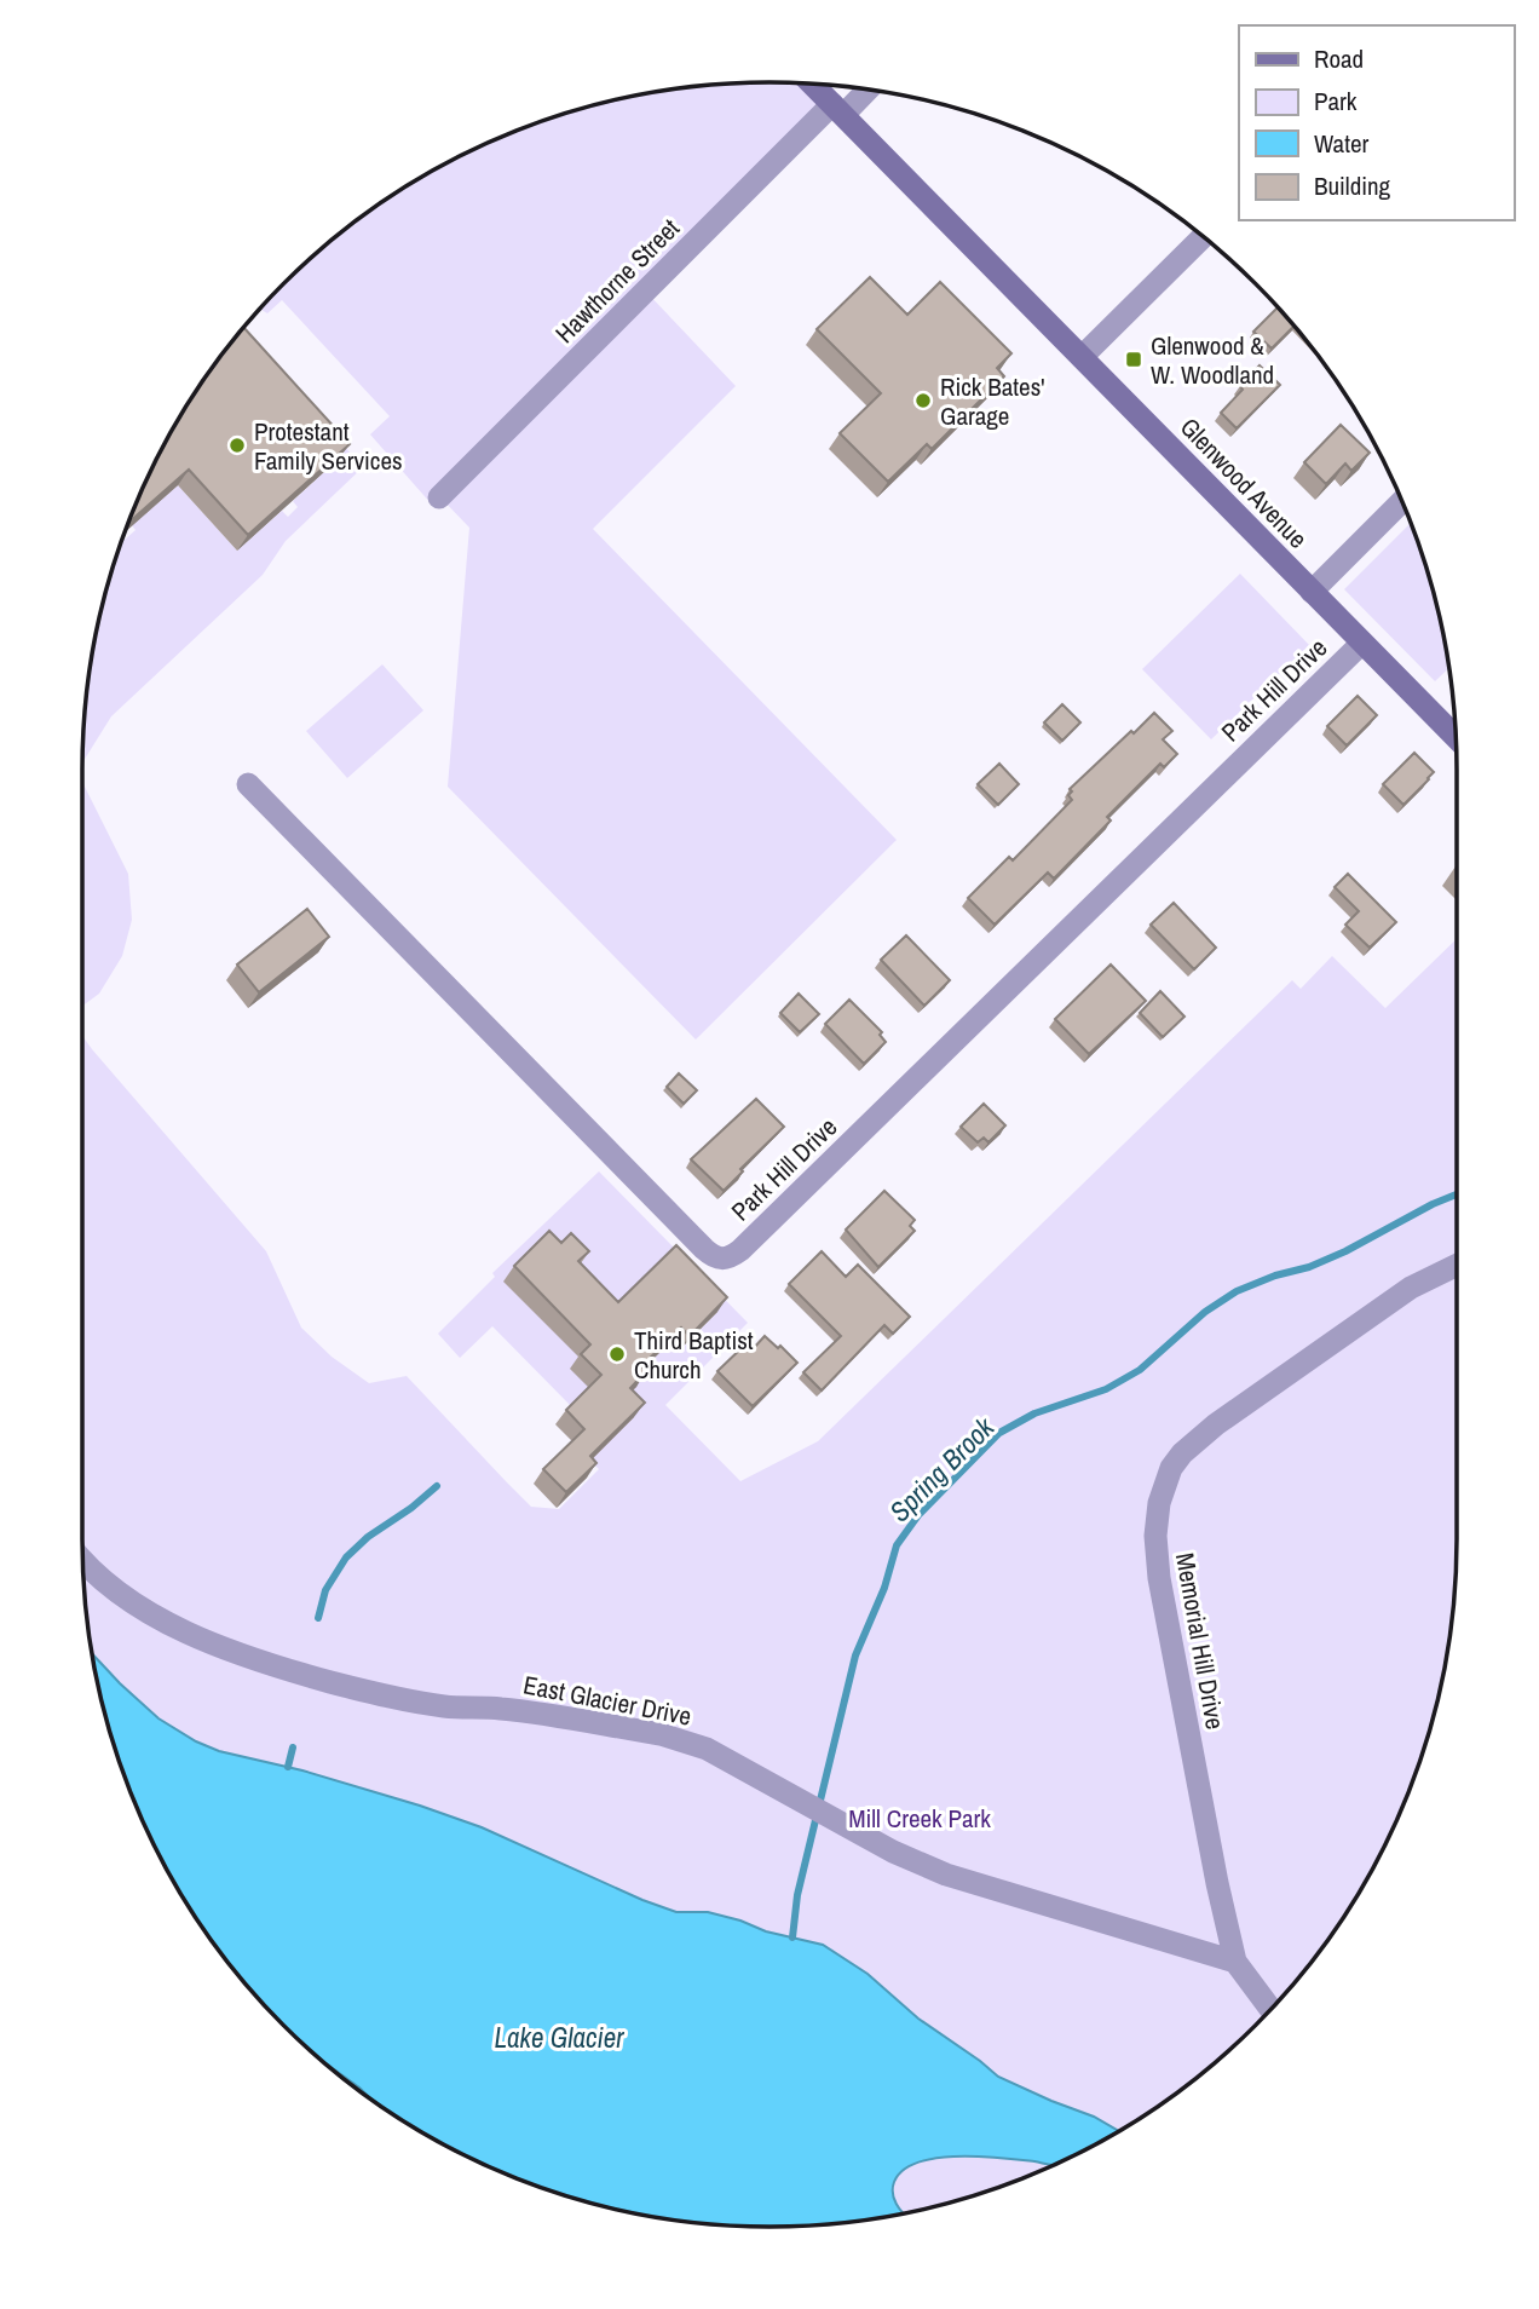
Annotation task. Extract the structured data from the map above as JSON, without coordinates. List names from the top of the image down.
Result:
{
  "streets": {
    "main road": ["Glenwood Avenue"],
    "street": [
      "Hawthorne Street",
      "Park Hill Drive",
      "Memorial Hill Drive",
      "East Glacier Drive"
    ]
  },
  "crossings": [
    ["Hawthorne Street", "Glenwood Avenue"],
    ["Glenwood Avenue", "Park Hill Drive"],
    ["Memorial Hill Drive", "East Glacier Drive"]
  ],
  "water": ["Spring Brook", "Lake Glacier"],
  "parks": ["Mill Creek Park"],
  "places": {
    "transit": ["Glenwood & W. Woodland"],
    "other": ["Rick Bates' Garage", "Protestant Family Services", "Third Baptist Church"]
  },
  "legend": [
    "Road",
    "Park",
    "Water",
    "Building"
  ]
}
